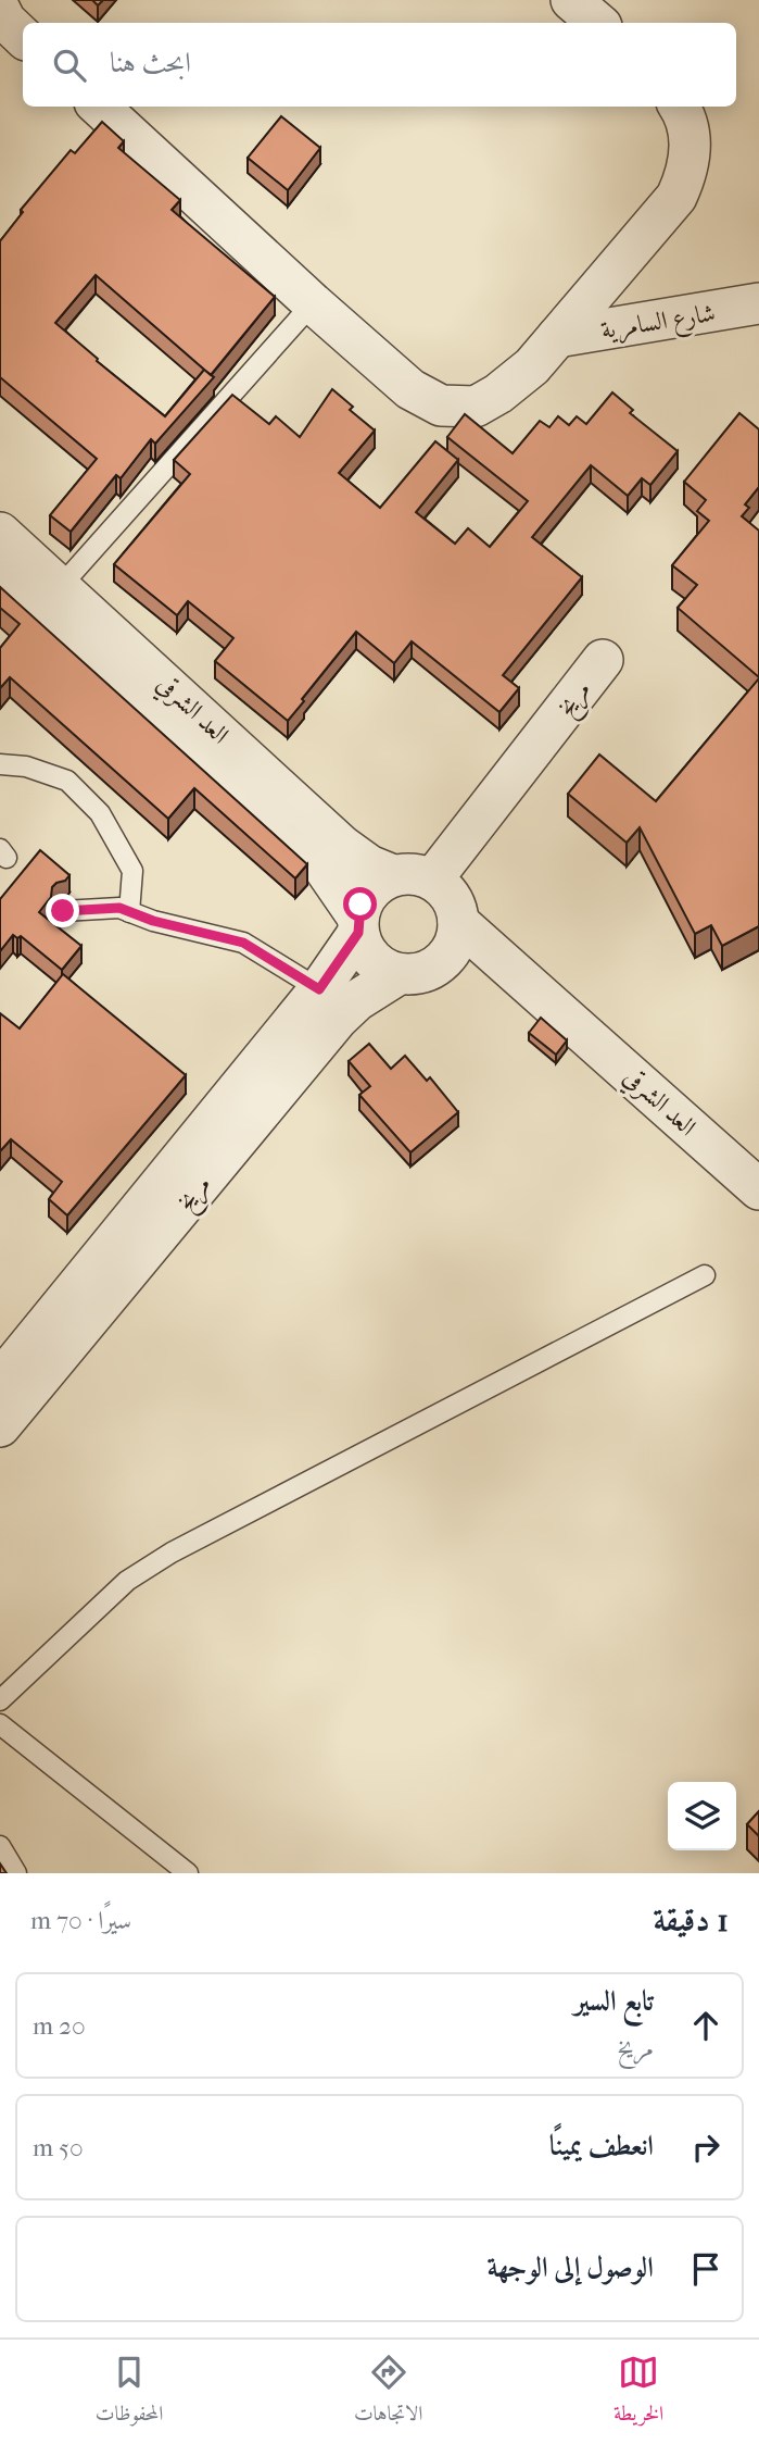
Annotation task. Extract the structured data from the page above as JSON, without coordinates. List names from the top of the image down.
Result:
{
  "streets": {
    "street": ["شارع السامرية", "مريخ", "العد الشرقي"]
  },
  "crossings": [
    ["مريخ", "العد الشرقي"]
  ],
  "page": {
    "search": "ابحث هنا",
    "heading": ["1 دقيقة", "سيرًا · 70 m"],
    "list": [
      ["تابع السير", "مريخ", "20 m"],
      ["انعطف يمينًا", "50 m"],
      "الوصول إلى الوجهة"
    ],
    "nav": ["الخريطة", "الاتجاهات", "المحفوظات"]
  }
}
